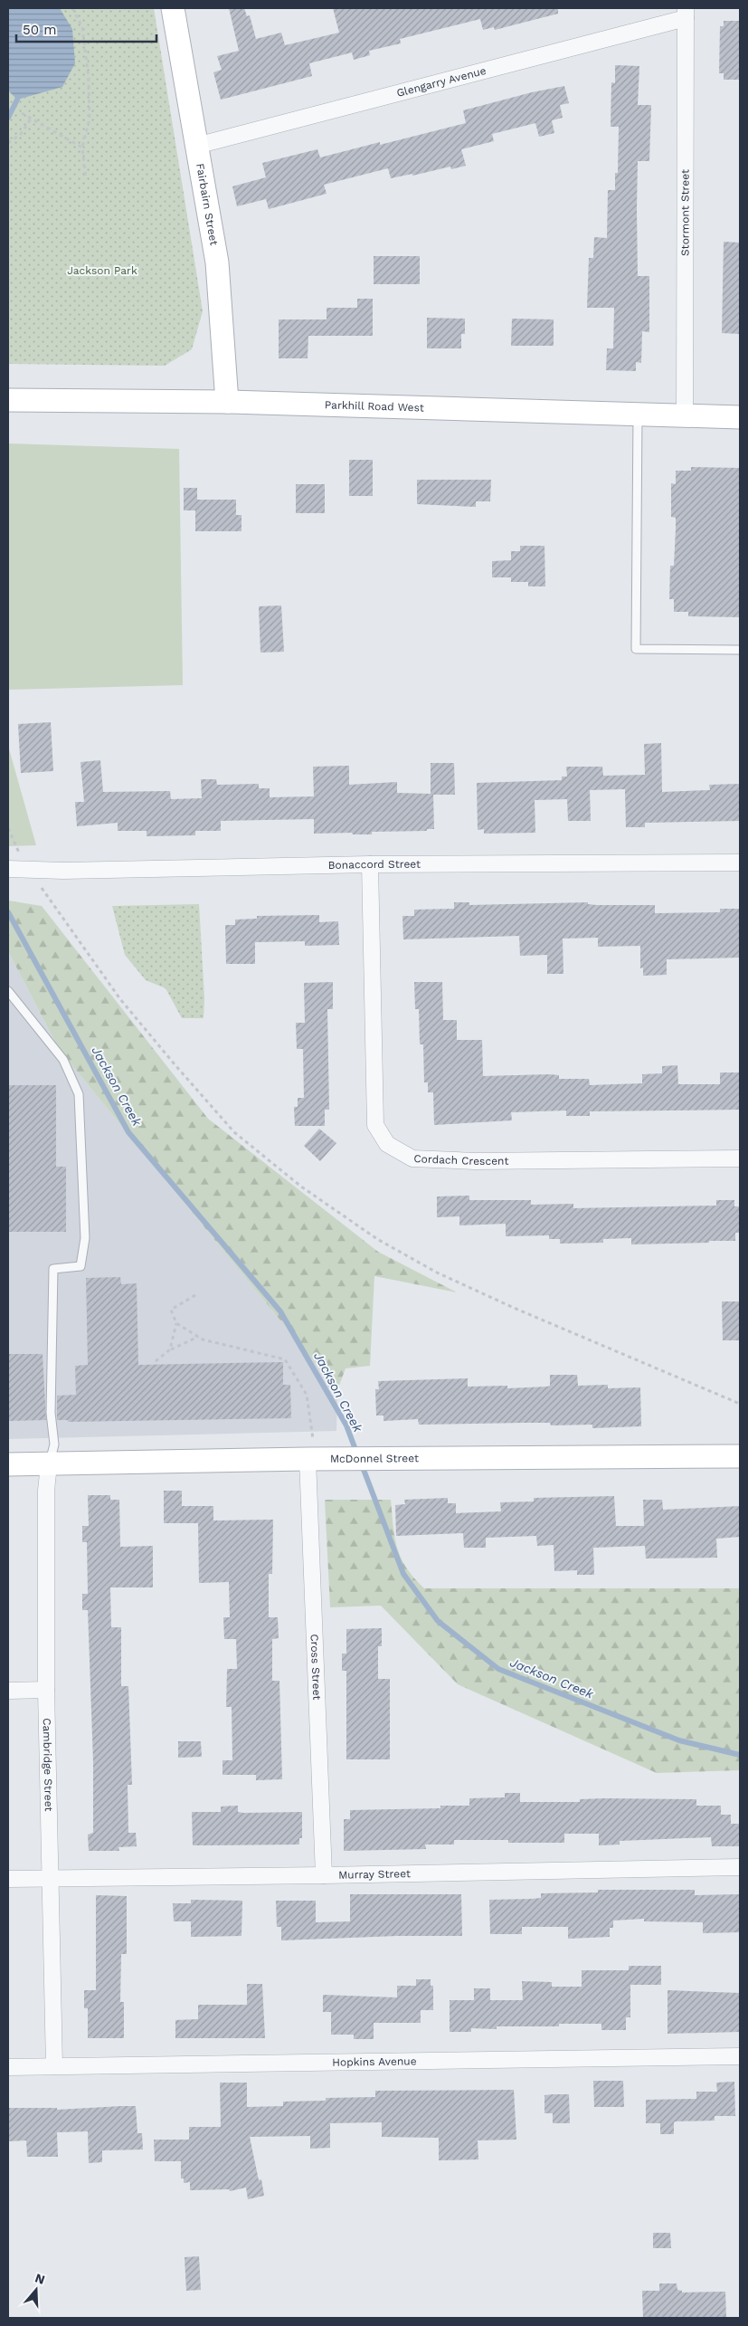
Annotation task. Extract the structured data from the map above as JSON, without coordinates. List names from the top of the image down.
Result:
{
  "streets": {
    "main road": ["Fairbairn Street", "Parkhill Road West", "McDonnel Street"],
    "street": [
      "Glengarry Avenue",
      "Stormont Street",
      "Bonaccord Street",
      "Cordach Crescent",
      "Cross Street",
      "Cambridge Street",
      "Murray Street",
      "Hopkins Avenue"
    ]
  },
  "crossings": [
    ["Glengarry Avenue", "Fairbairn Street"],
    ["Glengarry Avenue", "Stormont Street"],
    ["Fairbairn Street", "Parkhill Road West"],
    ["Stormont Street", "Parkhill Road West"],
    ["Bonaccord Street", "Cordach Crescent"],
    ["McDonnel Street", "Cross Street"],
    ["McDonnel Street", "Cambridge Street"],
    ["Cross Street", "Murray Street"],
    ["Cambridge Street", "Murray Street"],
    ["Cambridge Street", "Hopkins Avenue"]
  ],
  "water": ["Jackson Creek"],
  "parks": ["Jackson Park"],
  "scale_bar": "50 m",
  "north": "top"
}
